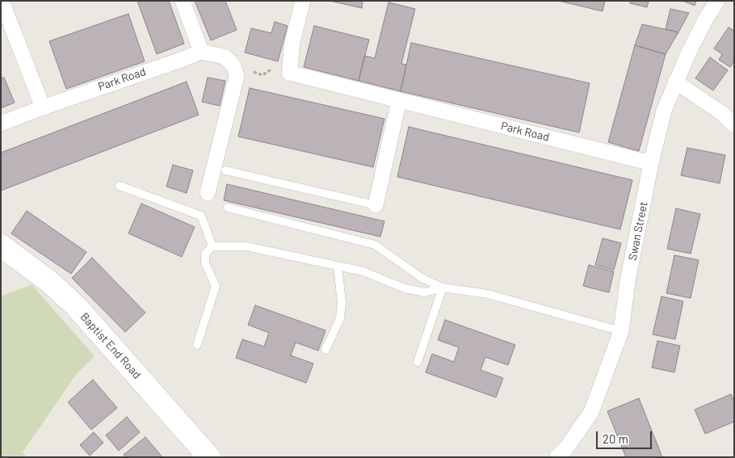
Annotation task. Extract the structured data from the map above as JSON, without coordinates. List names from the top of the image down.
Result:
{
  "streets": {
    "street": ["Park Road", "Swan Street", "Baptist End Road"]
  },
  "crossings": [
    ["Park Road", "Swan Street"]
  ],
  "scale_bar": "20 m"
}
